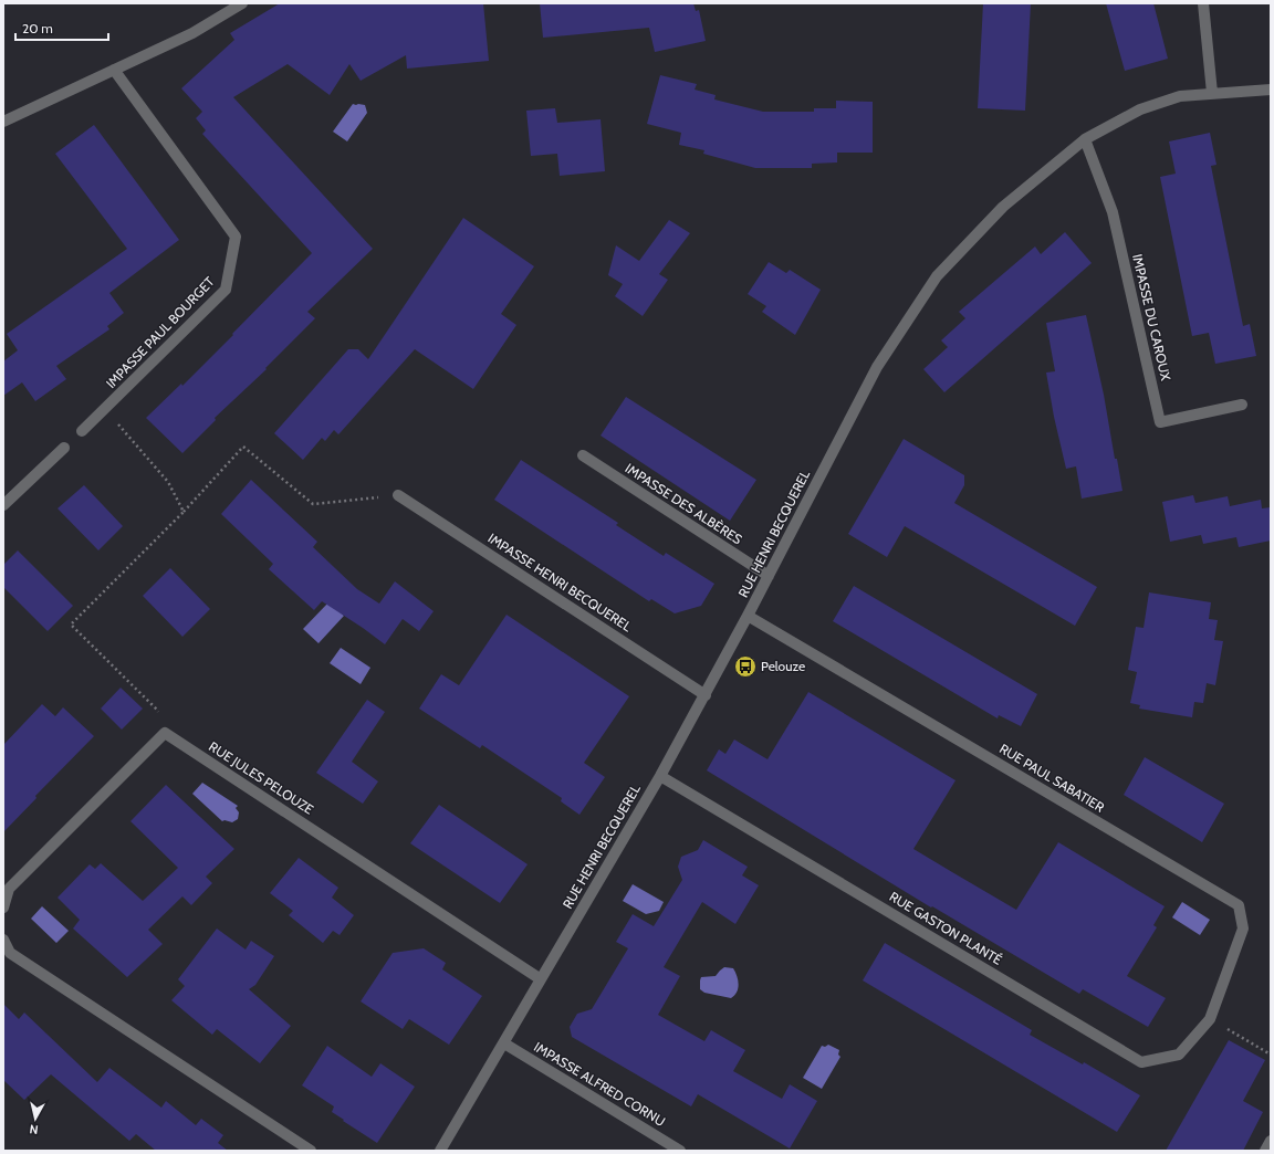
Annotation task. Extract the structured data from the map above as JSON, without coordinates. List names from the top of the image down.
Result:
{
  "streets": {
    "street": [
      "IMPASSE DU CAROUX",
      "IMPASSE PAUL BOURGET",
      "IMPASSE DES ALBÈRES",
      "RUE HENRI BECQUEREL",
      "IMPASSE HENRI BECQUEREL",
      "RUE JULES PELOUZE",
      "RUE PAUL SABATIER",
      "RUE GASTON PLANTÉ",
      "IMPASSE ALFRED CORNU"
    ]
  },
  "crossings": [
    ["IMPASSE DU CAROUX", "RUE HENRI BECQUEREL"],
    ["IMPASSE DES ALBÈRES", "RUE HENRI BECQUEREL"],
    ["RUE HENRI BECQUEREL", "IMPASSE HENRI BECQUEREL"],
    ["RUE HENRI BECQUEREL", "RUE JULES PELOUZE"],
    ["RUE HENRI BECQUEREL", "RUE PAUL SABATIER"],
    ["RUE HENRI BECQUEREL", "RUE GASTON PLANTÉ"],
    ["RUE HENRI BECQUEREL", "IMPASSE ALFRED CORNU"],
    ["RUE PAUL SABATIER", "RUE GASTON PLANTÉ"]
  ],
  "places": {
    "bus stop": ["Pelouze"]
  },
  "scale_bar": "20 m",
  "north": "bottom"
}
